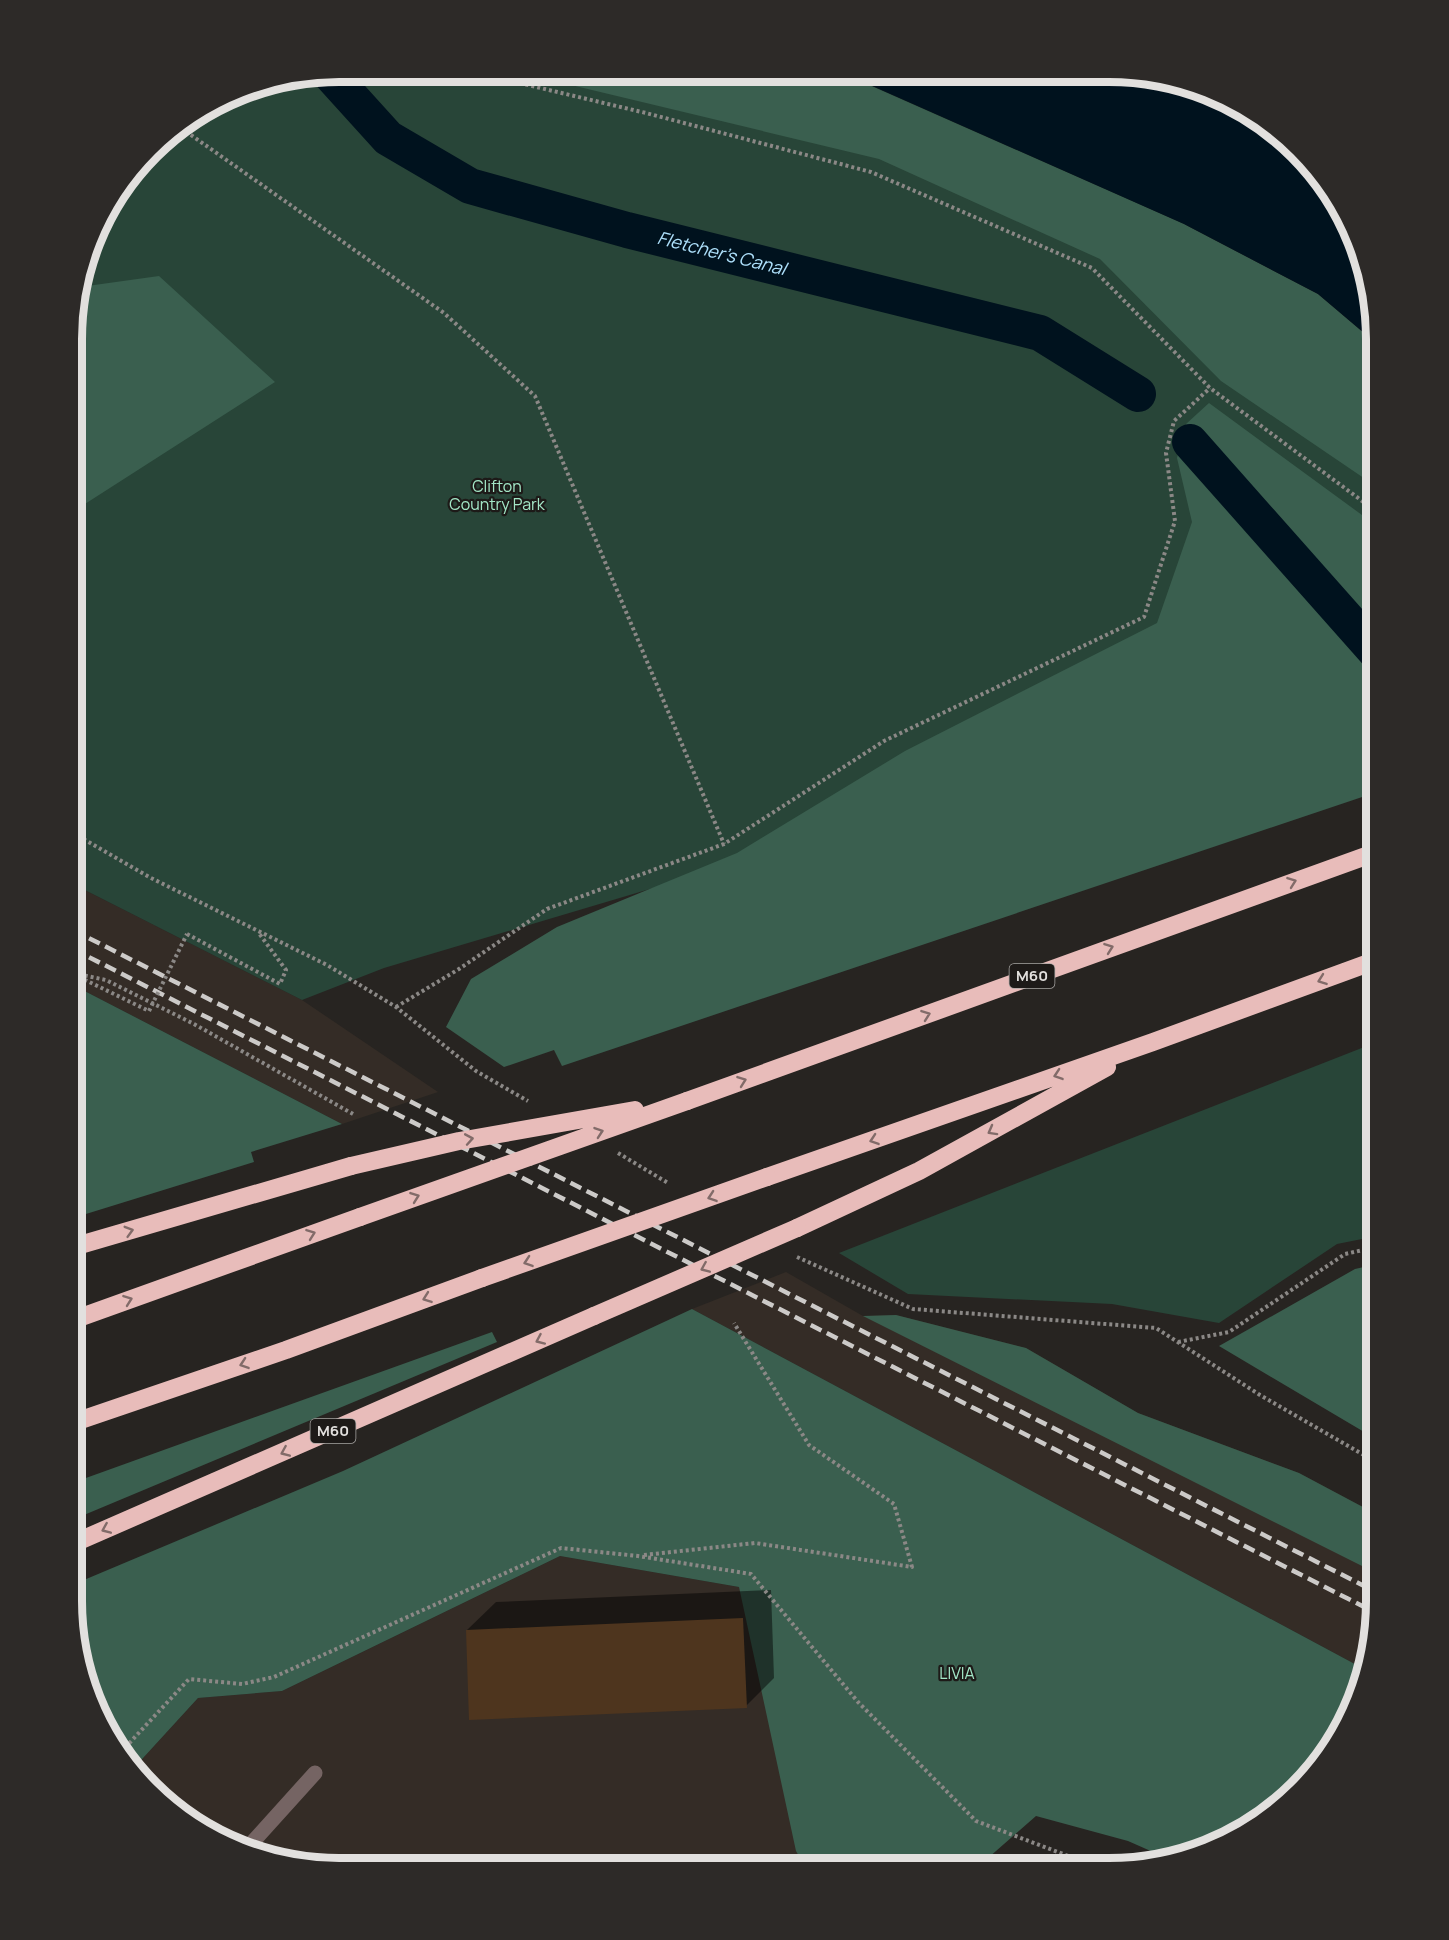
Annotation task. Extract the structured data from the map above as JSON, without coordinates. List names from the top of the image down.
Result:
{
  "streets": {
    "highway": ["M60"]
  },
  "water": ["Fletcher's Canal"],
  "parks": ["Clifton Country Park", "LIVIA"]
}
